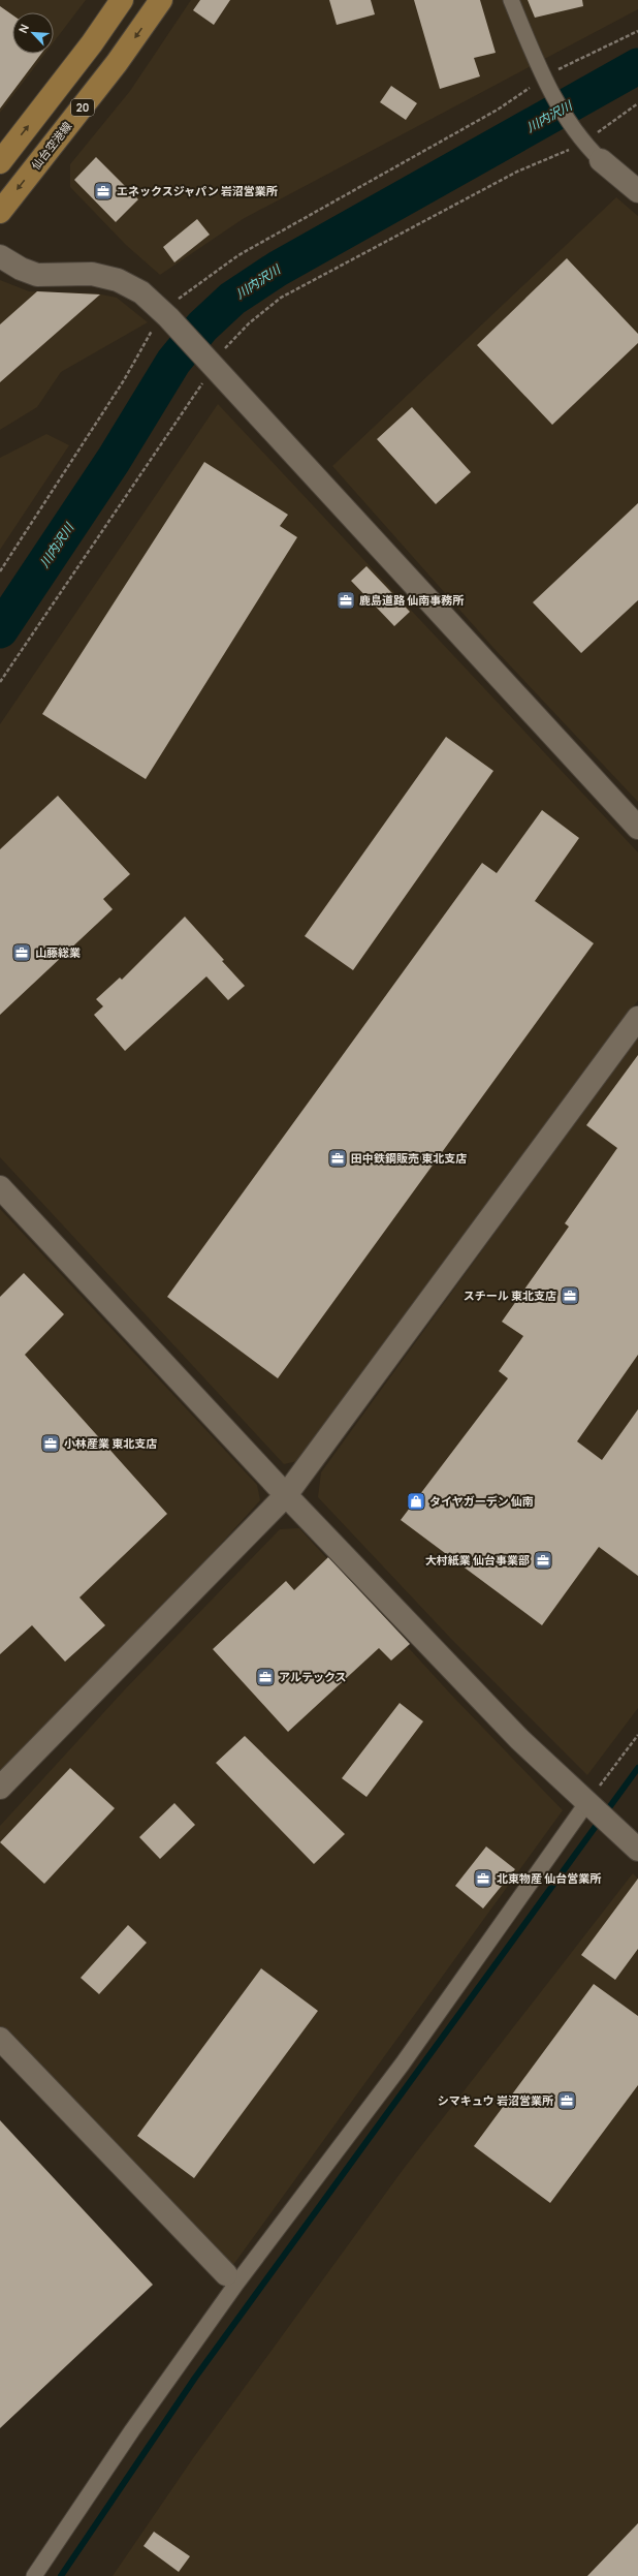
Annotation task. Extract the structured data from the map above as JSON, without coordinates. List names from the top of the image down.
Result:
{
  "streets": {
    "main road": ["20", "仙台空港線"]
  },
  "water": ["川内沢川"],
  "places": {
    "office": [
      "エネックスジャパン 岩沼営業所",
      "鹿島道路 仙南事務所",
      "山藤総業",
      "田中鉄鋼販売 東北支店",
      "スチール 東北支店",
      "小林産業 東北支店",
      "大村紙業 仙台事業部",
      "アルテックス",
      "北東物産 仙台営業所",
      "シマキュウ 岩沼営業所"
    ],
    "shop": ["タイヤガーデン 仙南"]
  },
  "north": "top left"
}
